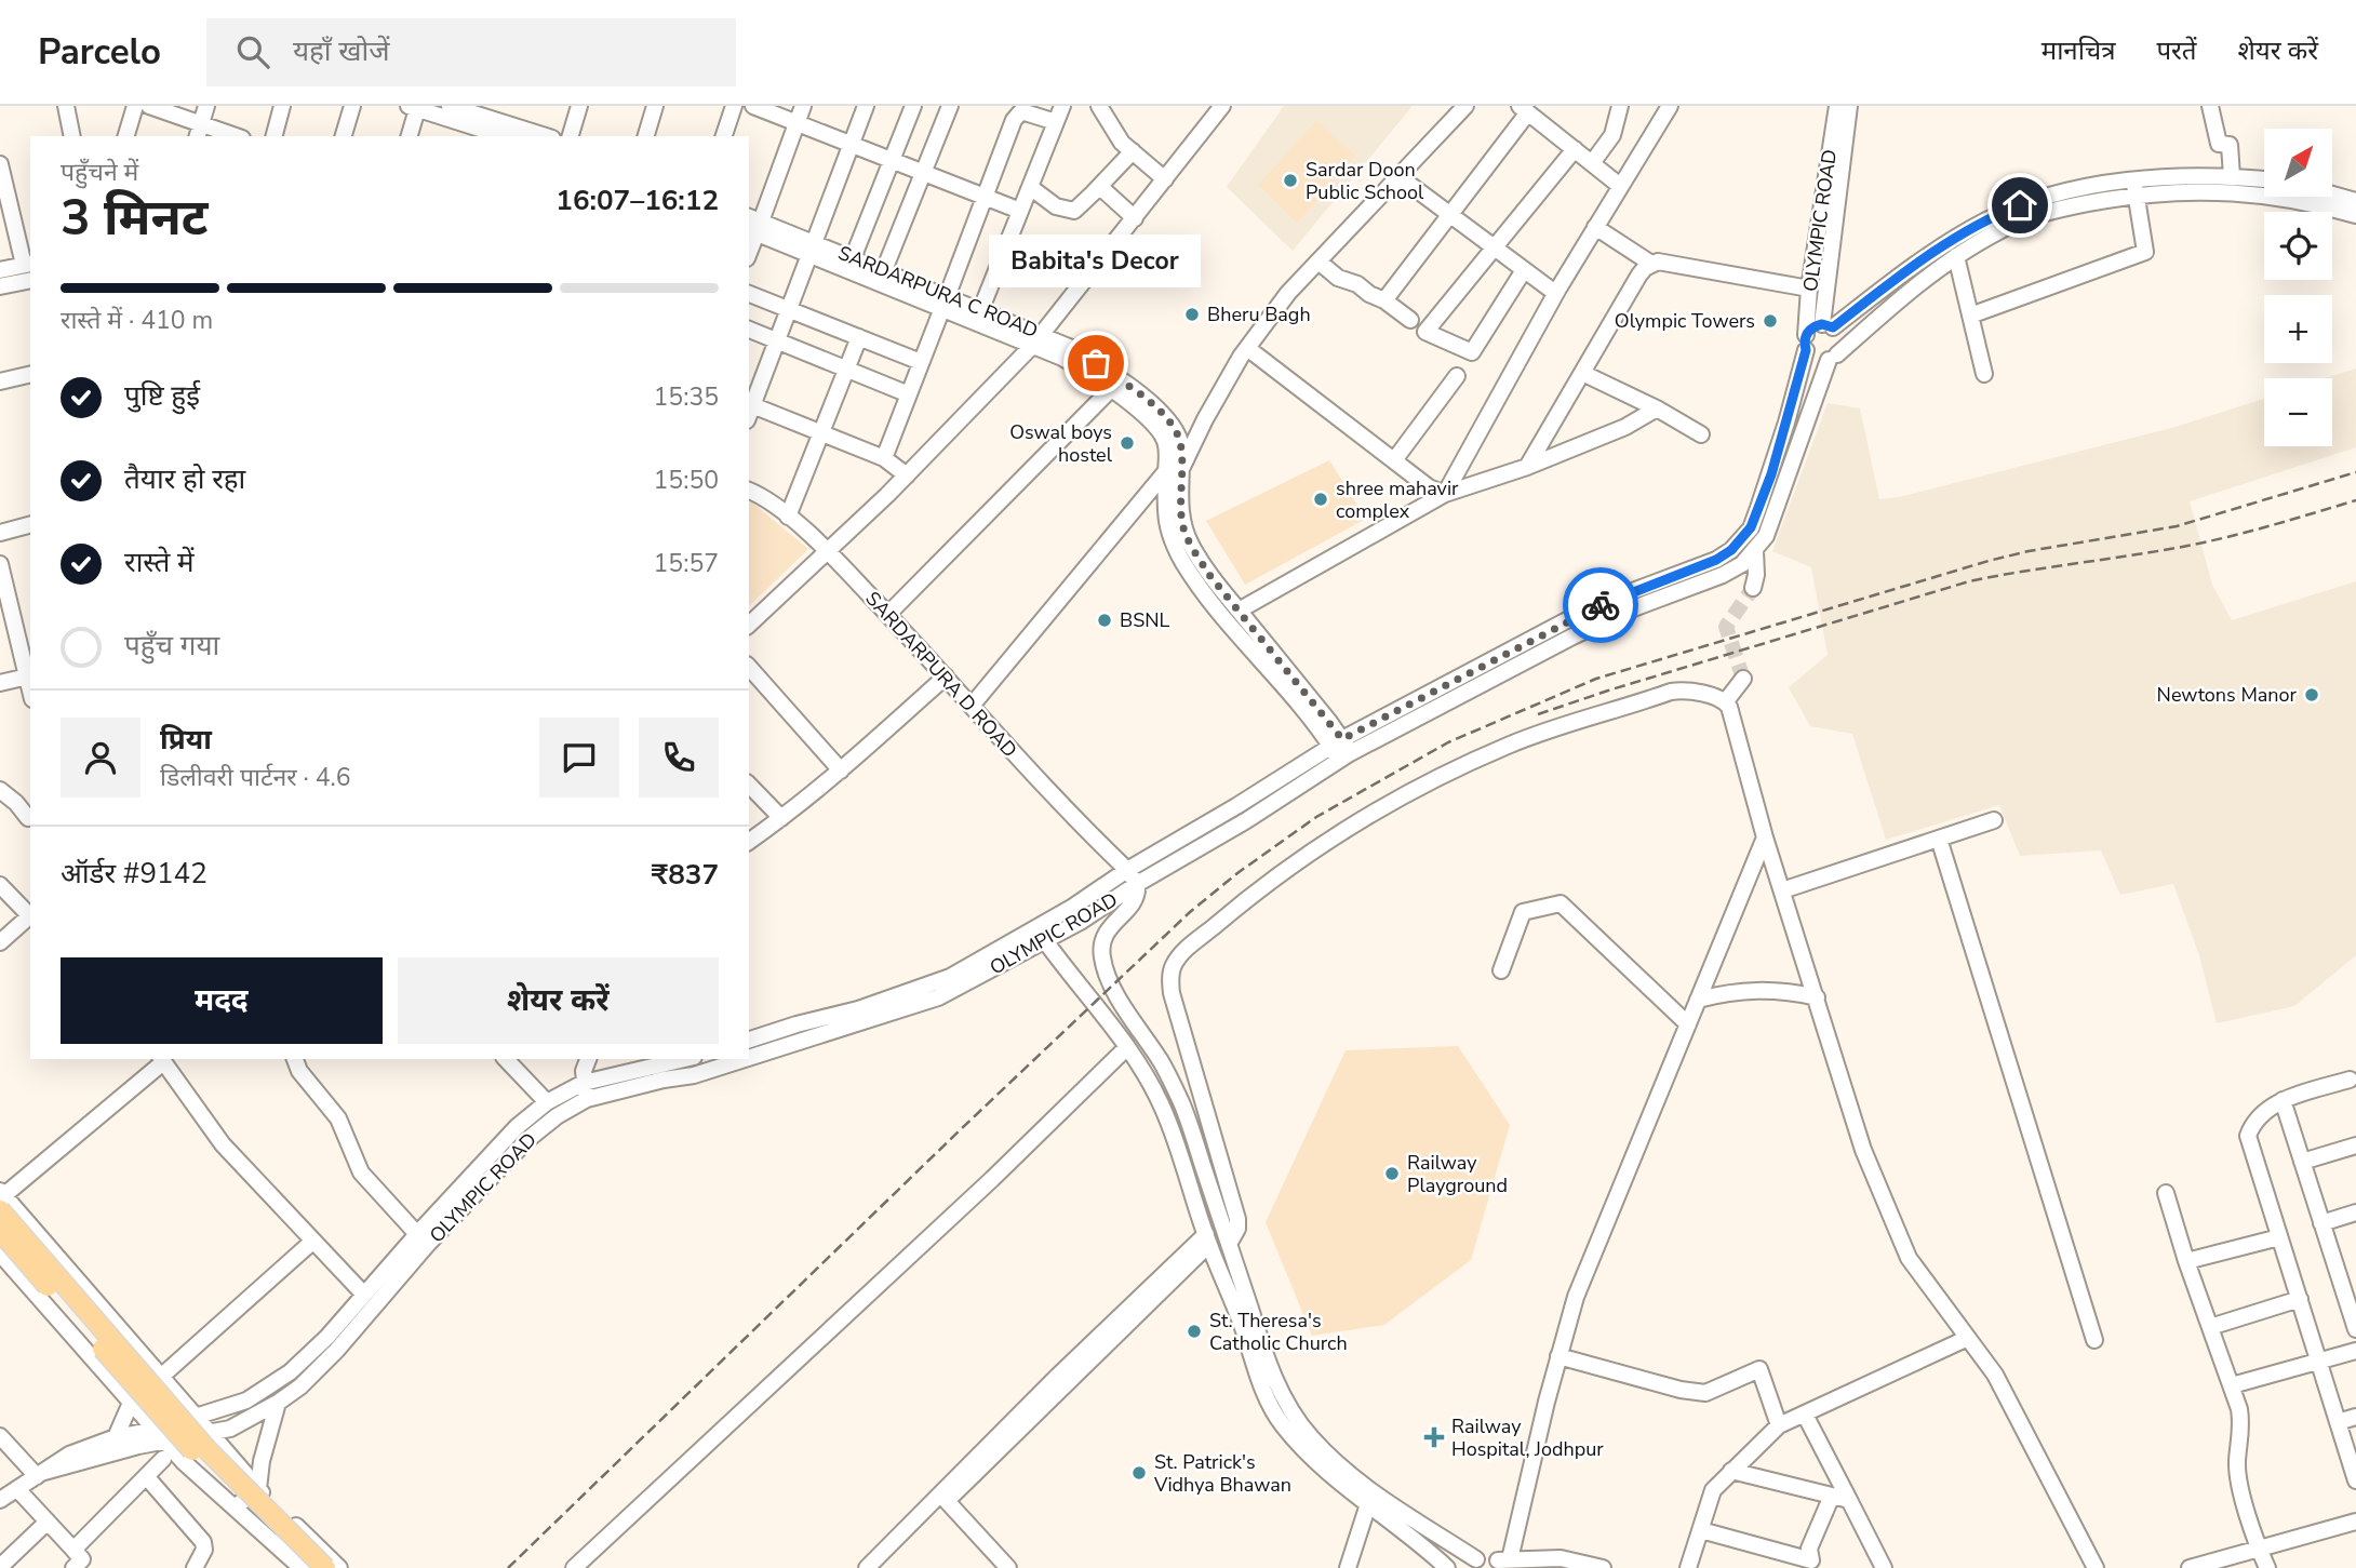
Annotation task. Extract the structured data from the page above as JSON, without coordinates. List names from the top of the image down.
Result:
{
  "streets": {
    "street": ["OLYMPIC ROAD", "SARDARPURA C ROAD", "SARDARPURA D ROAD"]
  },
  "crossings": [
    ["OLYMPIC ROAD", "SARDARPURA C ROAD"],
    ["OLYMPIC ROAD", "SARDARPURA D ROAD"]
  ],
  "places": {
    "other": [
      "Sardar Doon Public School",
      "Bheru Bagh",
      "Olympic Towers",
      "Babita's Decor",
      "Oswal boys hostel",
      "shree mahavir complex",
      "BSNL",
      "Newtons Manor",
      "Railway Playground",
      "St. Theresa's Catholic Church",
      "St. Patrick's Vidhya Bhawan"
    ],
    "health": ["Railway Hospital, Jodhpur"]
  },
  "north": "top right",
  "page": {
    "header": "Parcelo",
    "search": "यहाँ खोजें",
    "nav": ["मानचित्र", "परतें", "शेयर करें"],
    "map_buttons": ["+", "−"],
    "heading": ["3 मिनट", "पहुँचने में", "16:07–16:12"],
    "panel": [
      "प्रिया",
      "डिलीवरी पार्टनर · 4.6",
      "ऑर्डर #9142",
      "₹837"
    ],
    "bubble": "Babita's Decor",
    "bar": "रास्ते में · 410 m",
    "list": [
      ["पुष्टि हुई", "15:35"],
      ["तैयार हो रहा", "15:50"],
      ["रास्ते में", "15:57"],
      "पहुँच गया"
    ],
    "buttons": ["मदद", "शेयर करें"]
  }
}
